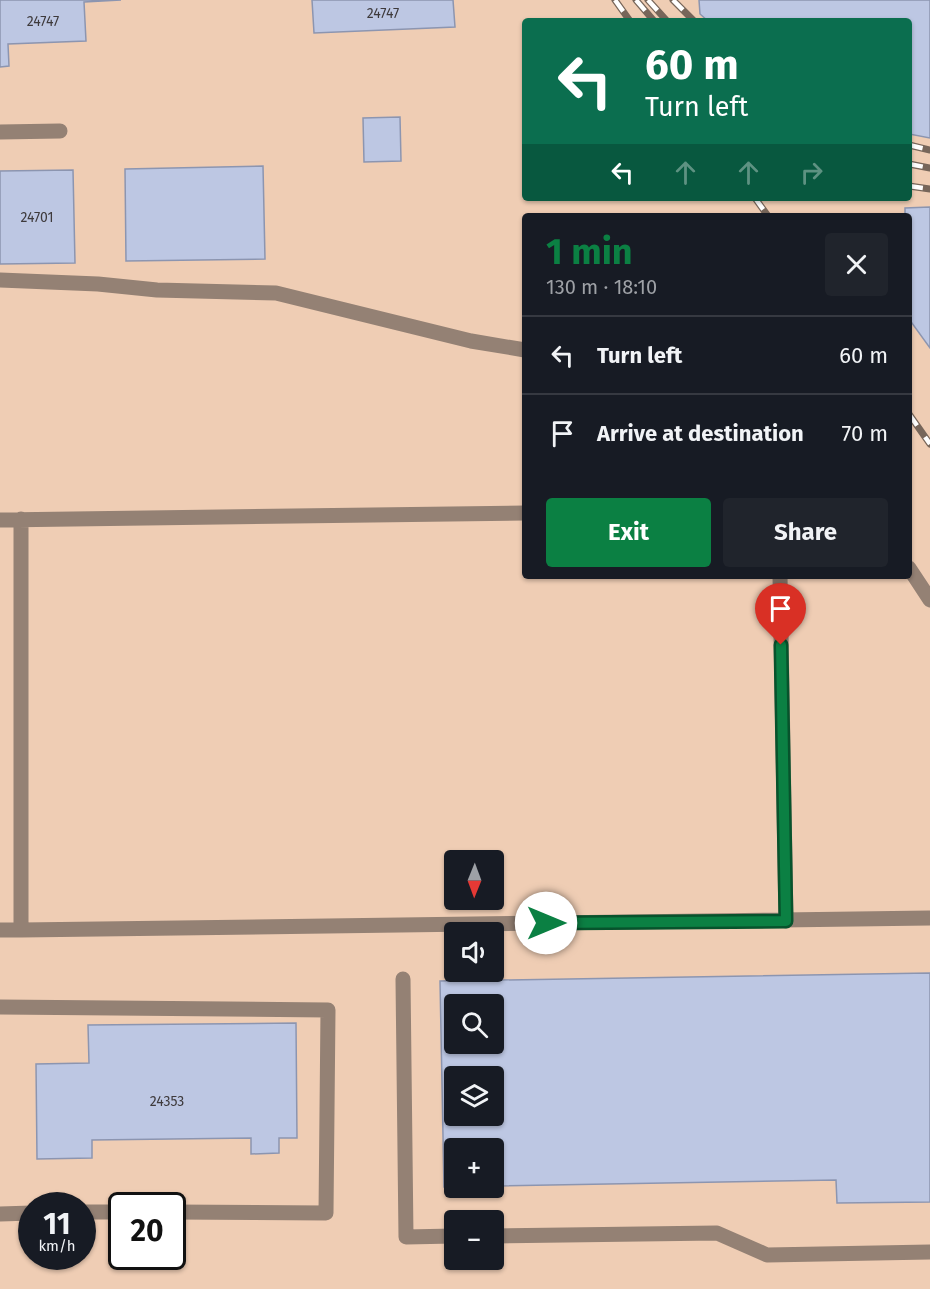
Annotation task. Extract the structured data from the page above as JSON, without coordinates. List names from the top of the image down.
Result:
{
  "house_numbers": [
    "24747",
    "24747",
    "24701",
    "24353"
  ],
  "north": "bottom",
  "page": {
    "turn": ["60 m", "Turn left"],
    "heading": ["1 min", "130 m · 18:10"],
    "list": [
      {
        "name": "Turn left",
        "value": "60 m"
      },
      {
        "name": "Arrive at destination",
        "value": "70 m"
      }
    ],
    "buttons": ["Exit", "Share"],
    "map_buttons": ["+", "−"],
    "speed": "11 km/h",
    "limit": "20"
  }
}
